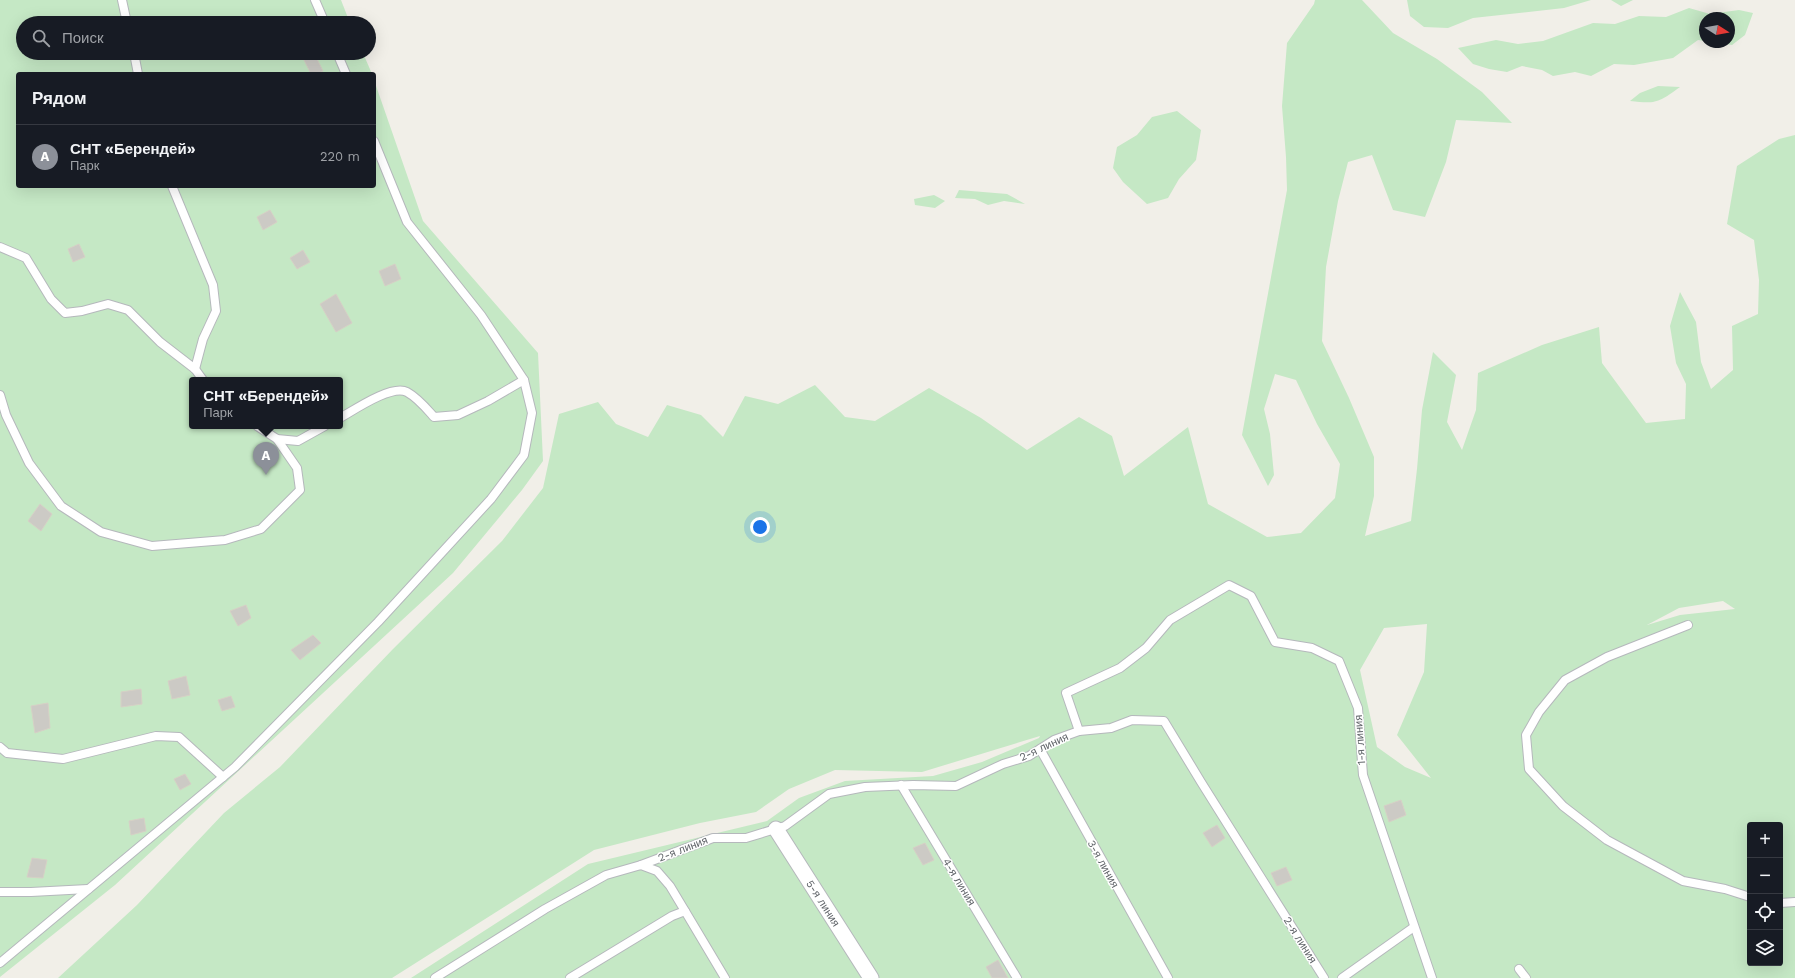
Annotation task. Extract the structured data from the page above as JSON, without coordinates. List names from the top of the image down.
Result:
{
  "streets": {
    "street": ["5-я линия"],
    "lane": [
      "1-я линия",
      "2-я линия",
      "3-я линия",
      "4-я линия"
    ]
  },
  "crossings": [
    ["1-я линия", "2-я линия"],
    ["2-я линия", "3-я линия"],
    ["2-я линия", "4-я линия"],
    ["2-я линия", "5-я линия"]
  ],
  "north": "right",
  "page": {
    "search": "Поиск",
    "heading": "Рядом",
    "list": [
      {
        "mark": "A",
        "name": "СНТ «Берендей»",
        "note": "Парк",
        "value": "220 m"
      }
    ],
    "popup": ["СНТ «Берендей»", "Парк"],
    "pins": "A",
    "map_buttons": ["+", "−"]
  }
}
